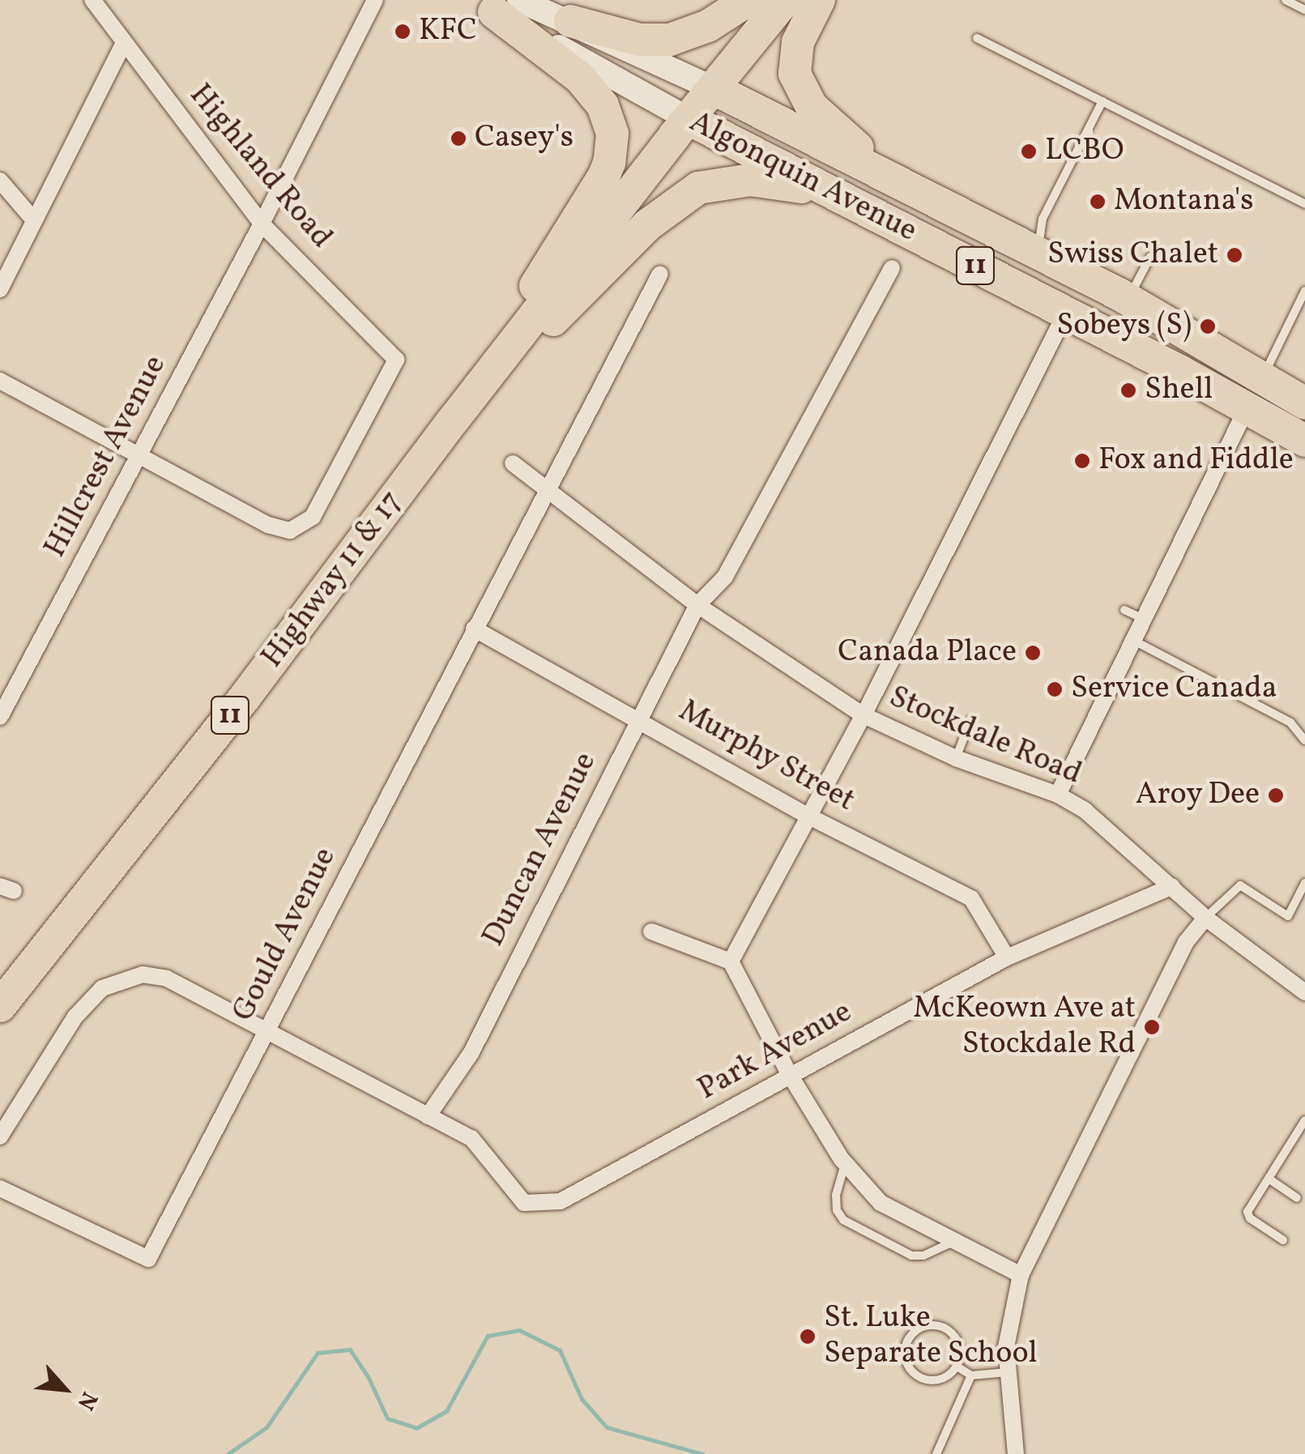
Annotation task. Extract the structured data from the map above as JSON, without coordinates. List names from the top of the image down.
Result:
{
  "streets": {
    "highway": ["Algonquin Avenue", "11", "Highway 11 & 17"],
    "street": [
      "Highland Road",
      "Hillcrest Avenue",
      "Stockdale Road",
      "Murphy Street",
      "Duncan Avenue",
      "Gould Avenue",
      "Park Avenue"
    ]
  },
  "crossings": [
    ["Highland Road", "Hillcrest Avenue"],
    ["Algonquin Avenue", "Highway 11 & 17"],
    ["Stockdale Road", "Duncan Avenue"],
    ["Stockdale Road", "Gould Avenue"],
    ["Stockdale Road", "Park Avenue"],
    ["Murphy Street", "Duncan Avenue"],
    ["Murphy Street", "Gould Avenue"],
    ["Murphy Street", "Park Avenue"],
    ["Duncan Avenue", "Park Avenue"]
  ],
  "places": [
    "KFC",
    "Casey's",
    "LCBO",
    "Montana's",
    "Swiss Chalet",
    "Sobeys (S)",
    "Shell",
    "Fox and Fiddle",
    "Canada Place",
    "Service Canada",
    "Aroy Dee",
    "McKeown Ave at Stockdale Rd",
    "St. Luke Separate School"
  ],
  "north": "bottom right"
}
